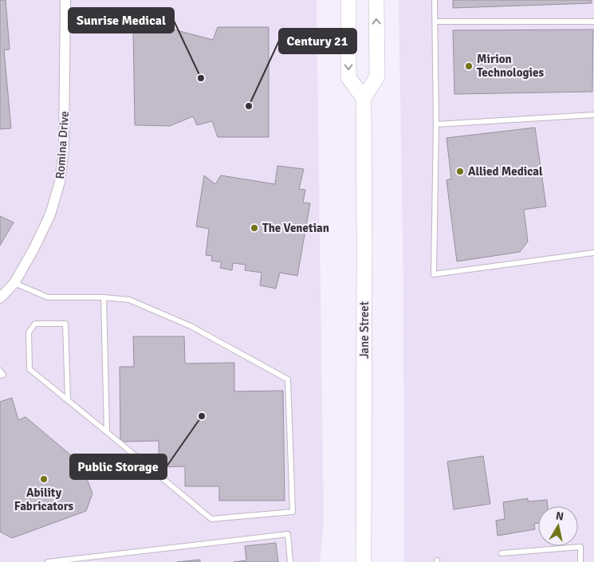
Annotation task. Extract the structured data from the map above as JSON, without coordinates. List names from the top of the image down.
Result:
{
  "streets": {
    "main road": ["Jane Street"],
    "street": ["Romina Drive"]
  },
  "places": [
    "Mirion Technologies",
    "Sunrise Medical",
    "Century 21",
    "Allied Medical",
    "The Venetian",
    "Public Storage",
    "Ability Fabricators"
  ],
  "north": "top"
}
